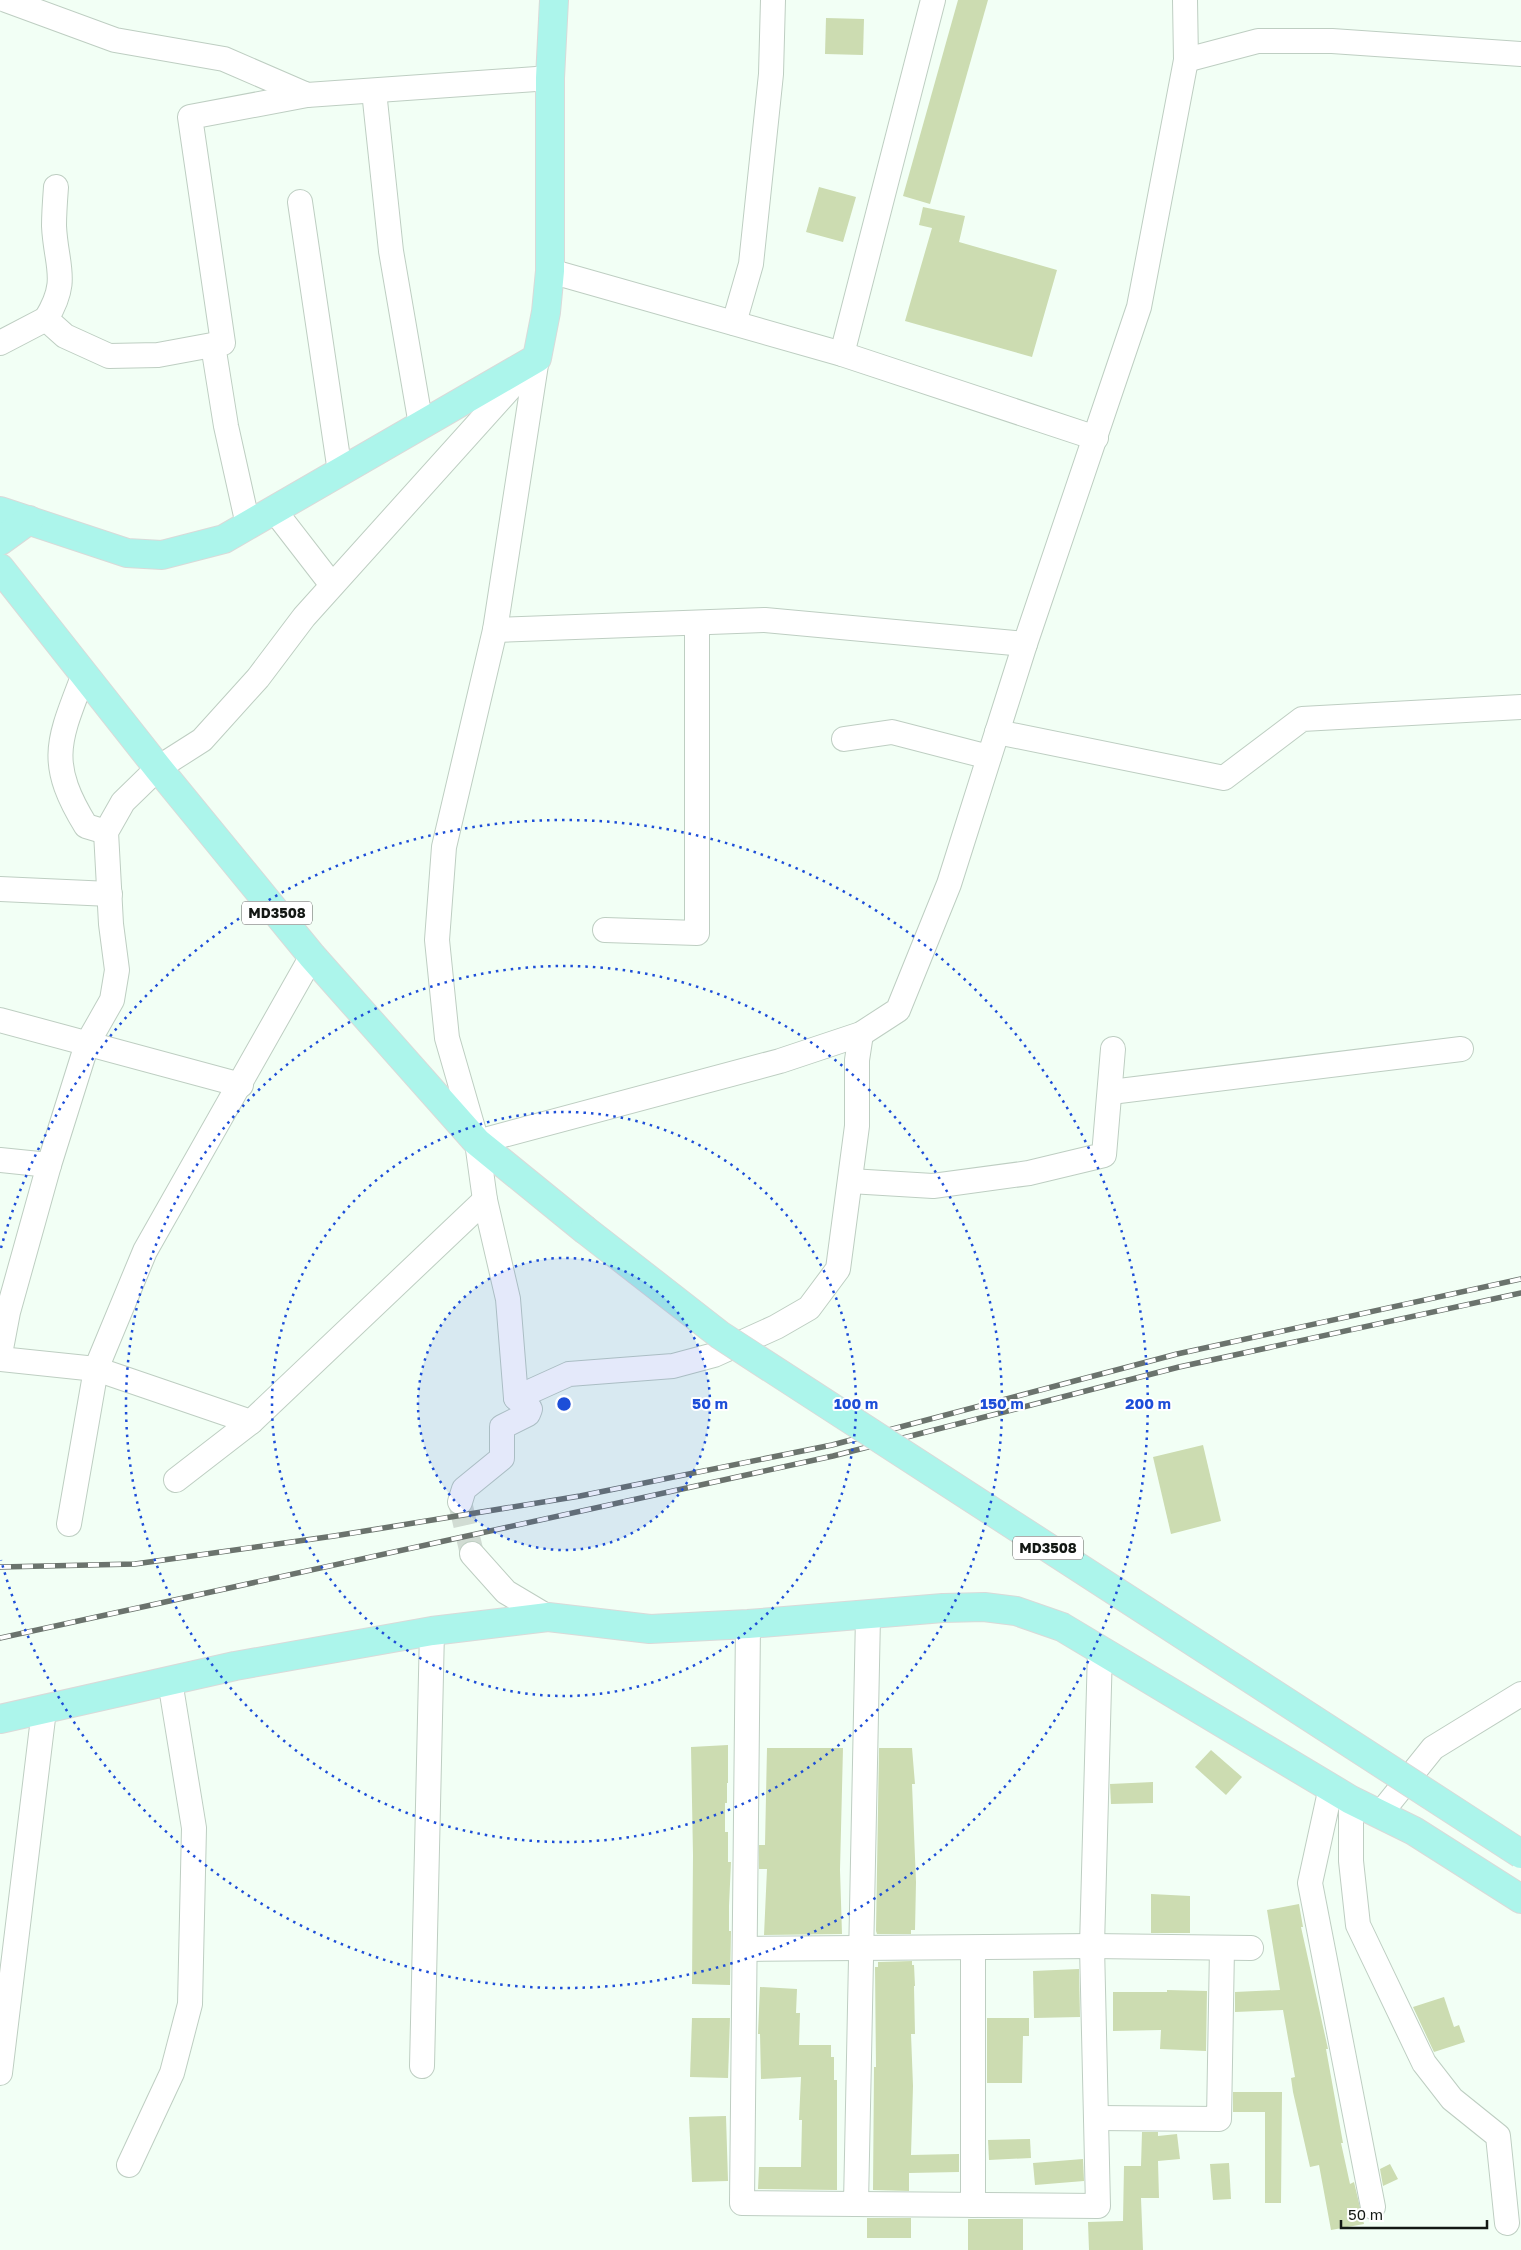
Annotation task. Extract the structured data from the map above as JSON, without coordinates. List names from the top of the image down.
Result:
{
  "streets": {
    "main road": ["MD3508"]
  },
  "scale_bar": "50 m",
  "rings": [
    "50 m",
    "100 m",
    "150 m",
    "200 m"
  ]
}
